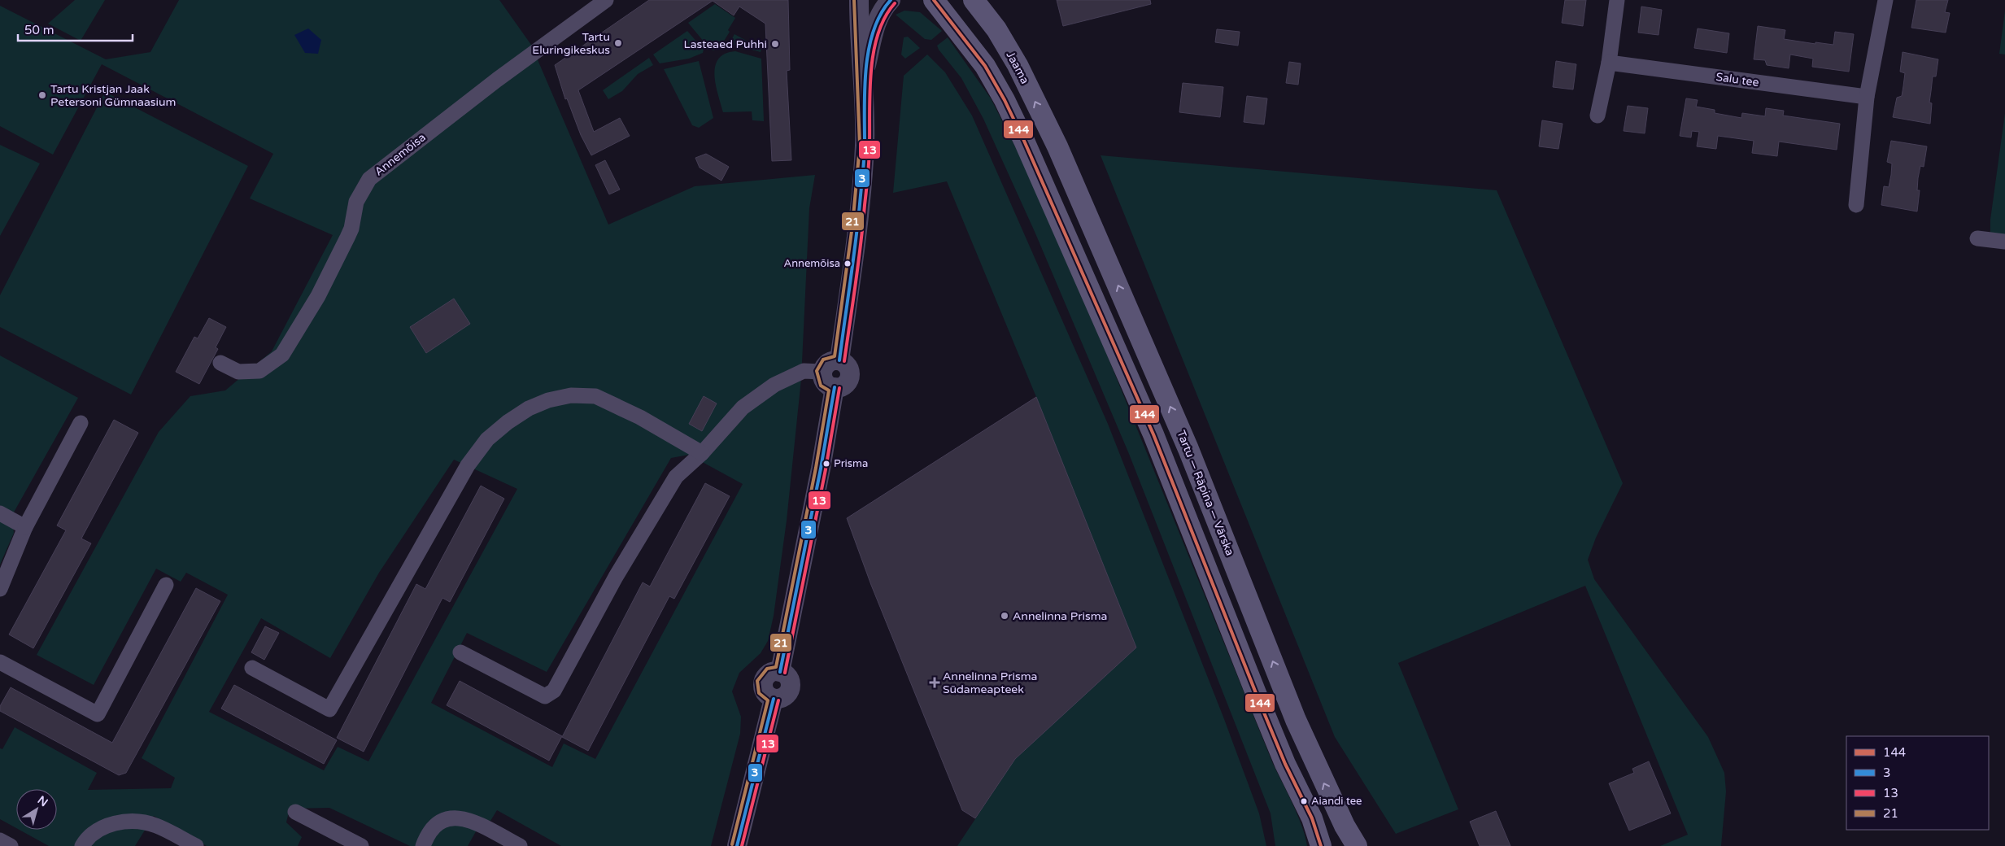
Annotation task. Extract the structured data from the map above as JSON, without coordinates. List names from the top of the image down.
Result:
{
  "streets": {
    "main road": ["Jaama", "Tartu — Räpina — Värska"],
    "street": ["Salu tee", "Annemõisa"]
  },
  "crossings": [
    ["Jaama", "Tartu — Räpina — Värska"]
  ],
  "places": {
    "other": [
      "Tartu Eluringikeskus",
      "Lasteaed Puhhi",
      "Tartu Kristjan Jaak Petersoni Gümnaasium",
      "Annemõisa",
      "Prisma",
      "Annelinna Prisma",
      "Aiandi tee"
    ],
    "health": ["Annelinna Prisma Südameapteek"]
  },
  "lines": [
    "transit line 144",
    "transit line 3",
    "transit line 21",
    "transit line 13"
  ],
  "legend": [
    "144",
    "3",
    "13",
    "21"
  ],
  "scale_bar": "50 m",
  "north": "top right"
}
